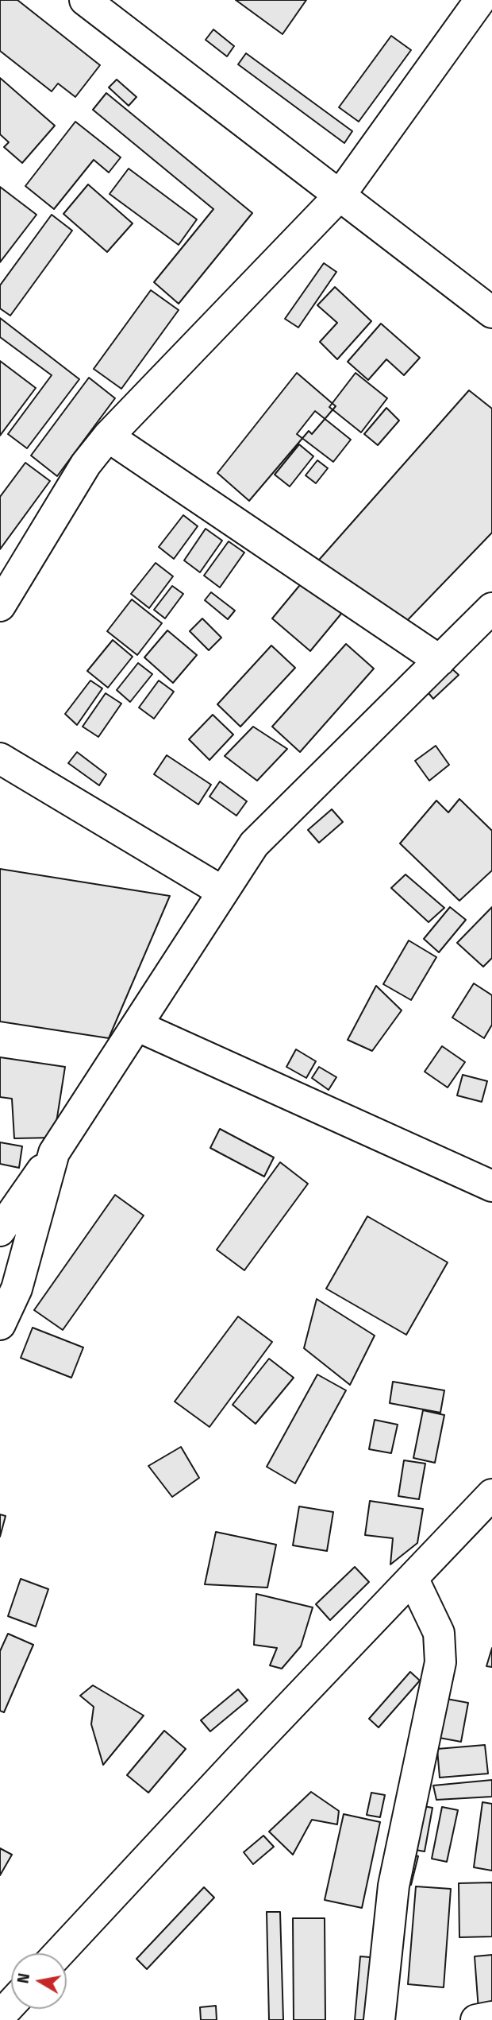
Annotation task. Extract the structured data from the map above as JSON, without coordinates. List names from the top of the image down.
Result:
{
  "north": "left"
}
